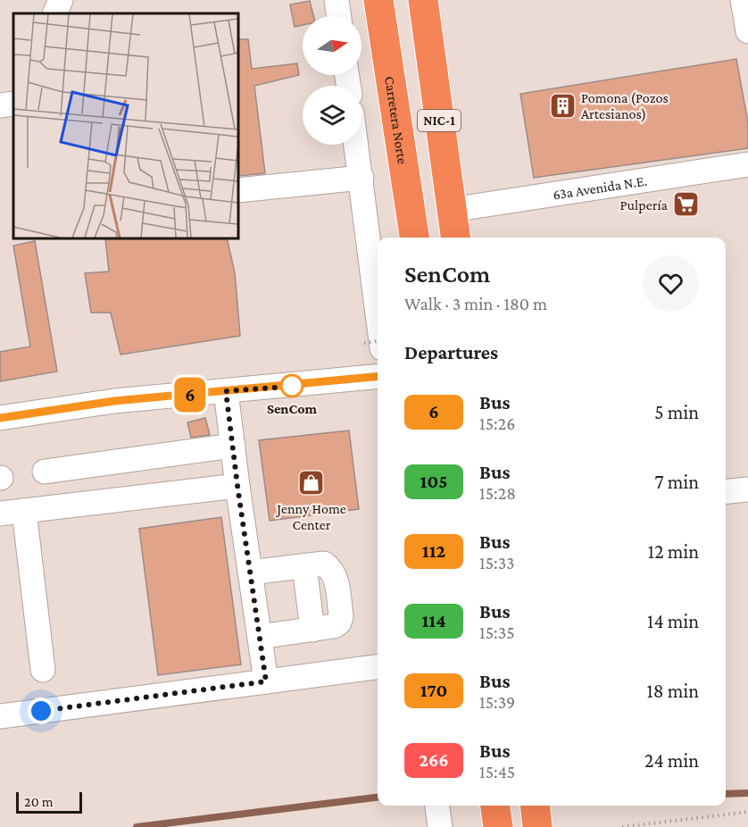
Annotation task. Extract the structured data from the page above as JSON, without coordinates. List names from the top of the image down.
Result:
{
  "streets": {
    "highway": ["Carretera Norte", "NIC-1"],
    "street": ["63a Avenida N.E."]
  },
  "crossings": [
    ["NIC-1", "63a Avenida N.E."]
  ],
  "places": {
    "building": ["Pomona (Pozos Artesianos)"],
    "supermarket": ["Pulpería"],
    "other": ["SenCom"],
    "shop": ["Jenny Home Center"]
  },
  "lines": ["bus line 6"],
  "scale_bar": "20 m",
  "north": "right",
  "page": {
    "on_map": "6",
    "heading": [
      ["SenCom", "Walk · 3 min · 180 m"],
      "Departures"
    ],
    "list": [
      {
        "mark": "6",
        "name": "Bus",
        "note": "15:26",
        "value": "5 min"
      },
      {
        "mark": "105",
        "name": "Bus",
        "note": "15:28",
        "value": "7 min"
      },
      {
        "mark": "112",
        "name": "Bus",
        "note": "15:33",
        "value": "12 min"
      },
      {
        "mark": "114",
        "name": "Bus",
        "note": "15:35",
        "value": "14 min"
      },
      {
        "mark": "170",
        "name": "Bus",
        "note": "15:39",
        "value": "18 min"
      },
      {
        "mark": "266",
        "name": "Bus",
        "note": "15:45",
        "value": "24 min"
      }
    ],
    "scale": "20 m"
  }
}
